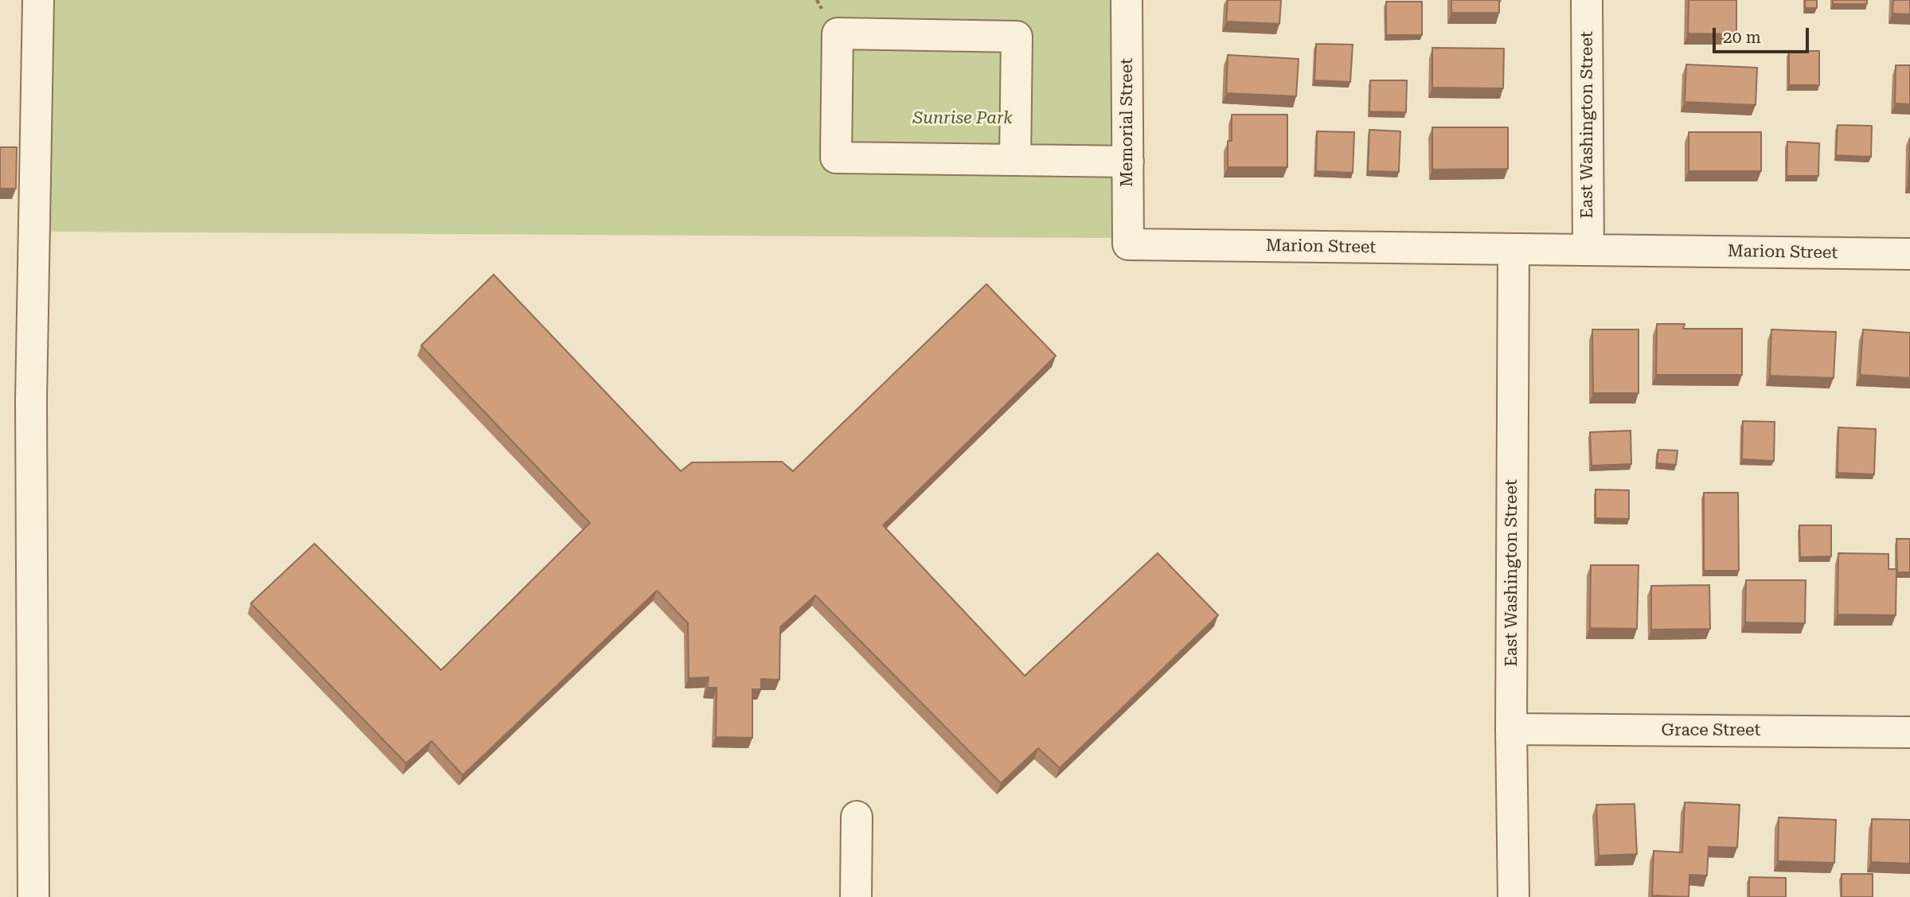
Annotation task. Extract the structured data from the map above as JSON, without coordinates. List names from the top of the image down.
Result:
{
  "streets": {
    "street": [
      "Memorial Street",
      "East Washington Street",
      "Marion Street",
      "Grace Street"
    ]
  },
  "crossings": [
    ["Memorial Street", "Marion Street"],
    ["East Washington Street", "Marion Street"],
    ["East Washington Street", "Grace Street"]
  ],
  "parks": ["Sunrise Park"],
  "scale_bar": "20 m"
}
